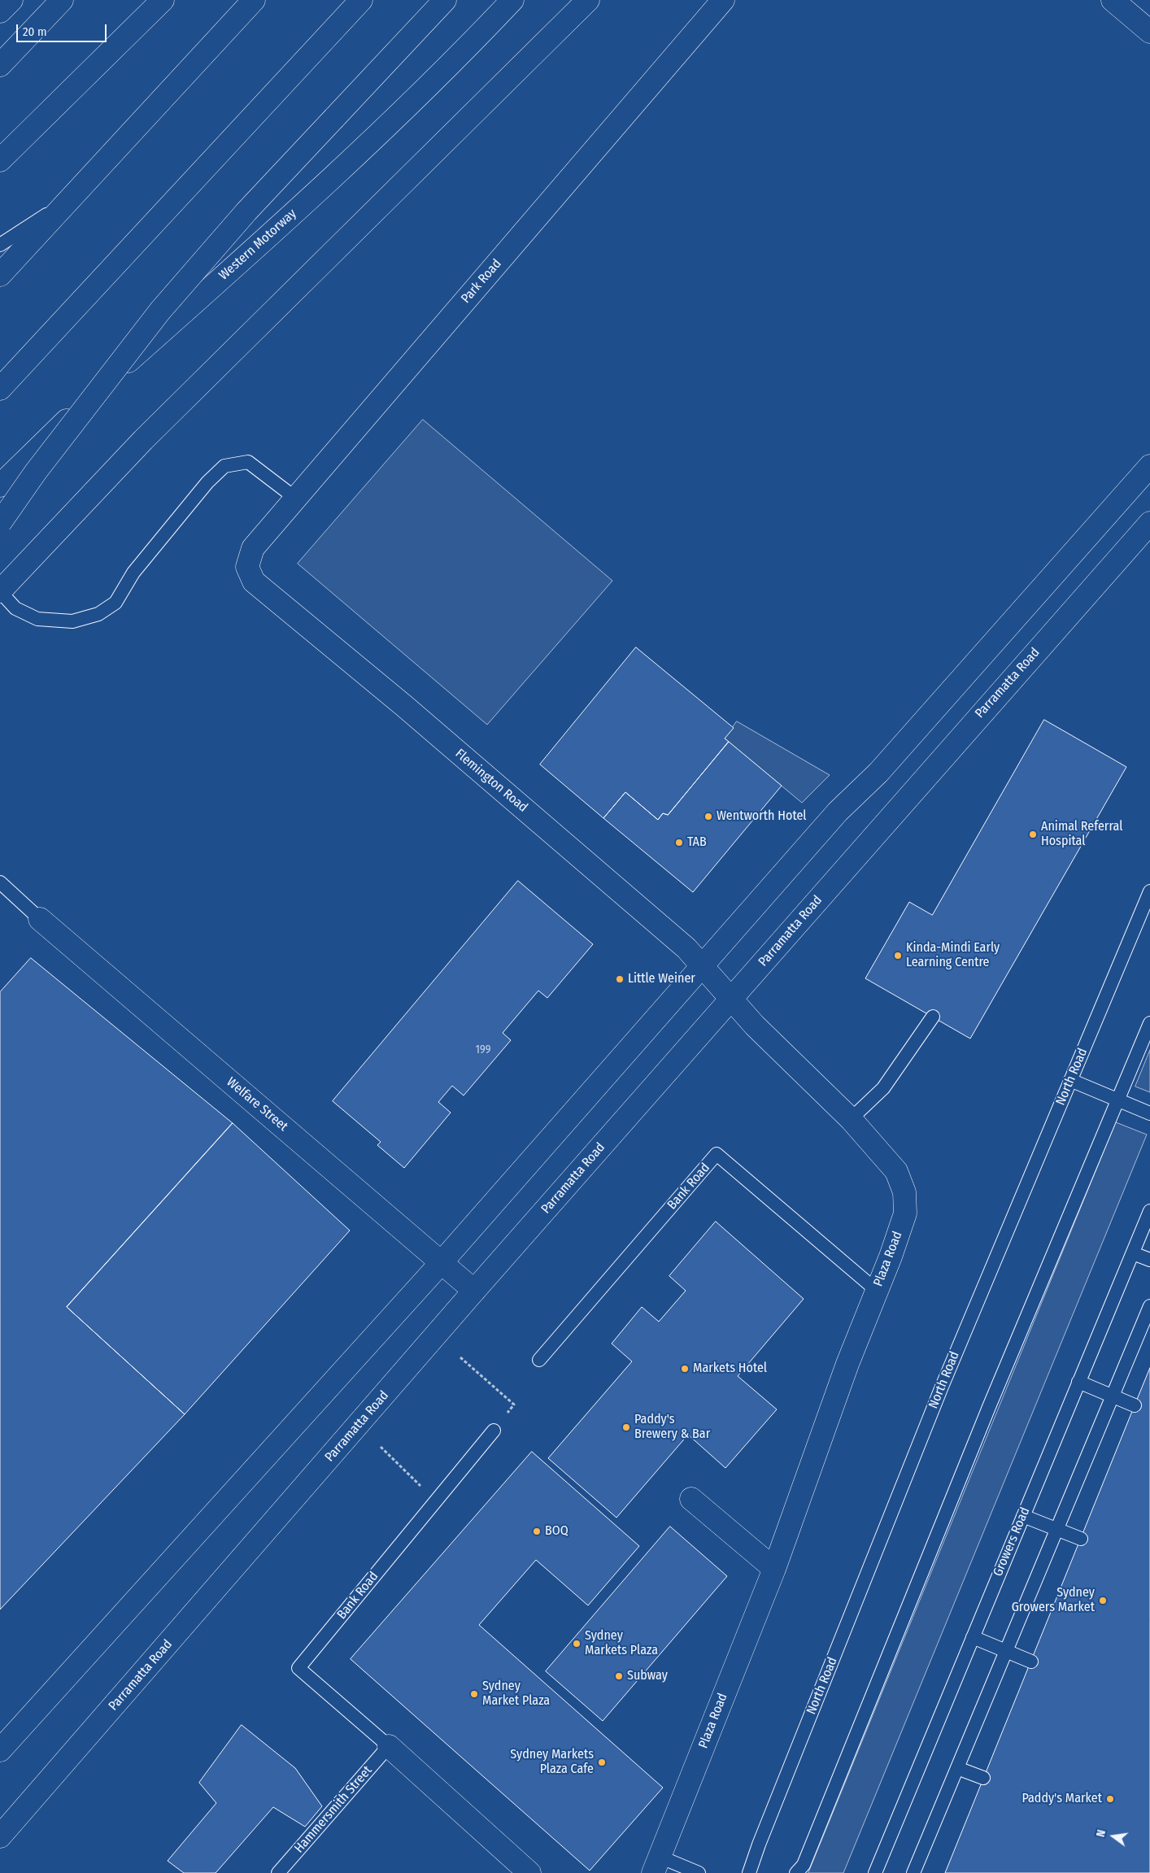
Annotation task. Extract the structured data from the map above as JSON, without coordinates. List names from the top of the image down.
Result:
{
  "streets": {
    "main road": [
      "Western Motorway",
      "Park Road",
      "Parramatta Road",
      "Flemington Road",
      "Welfare Street",
      "Plaza Road"
    ],
    "lane": [
      "North Road",
      "Bank Road",
      "Growers Road",
      "Hammersmith Street"
    ]
  },
  "crossings": [
    ["Park Road", "Flemington Road"],
    ["Parramatta Road", "Flemington Road"],
    ["Parramatta Road", "Welfare Street"],
    ["Parramatta Road", "Plaza Road"],
    ["Flemington Road", "Plaza Road"],
    ["Bank Road", "Plaza Road"],
    ["Bank Road", "Hammersmith Street"]
  ],
  "places": [
    "Wentworth Hotel",
    "Animal Referral Hospital",
    "TAB",
    "Kinda-Mindi Early Learning Centre",
    "Little Weiner",
    "Markets Hotel",
    "Paddy's Brewery & Bar",
    "BOQ",
    "Sydney Growers Market",
    "Sydney Markets Plaza",
    "Subway",
    "Sydney Market Plaza",
    "Sydney Markets Plaza Cafe",
    "Paddy's Market"
  ],
  "house_numbers": ["199"],
  "scale_bar": "20 m",
  "north": "left"
}
